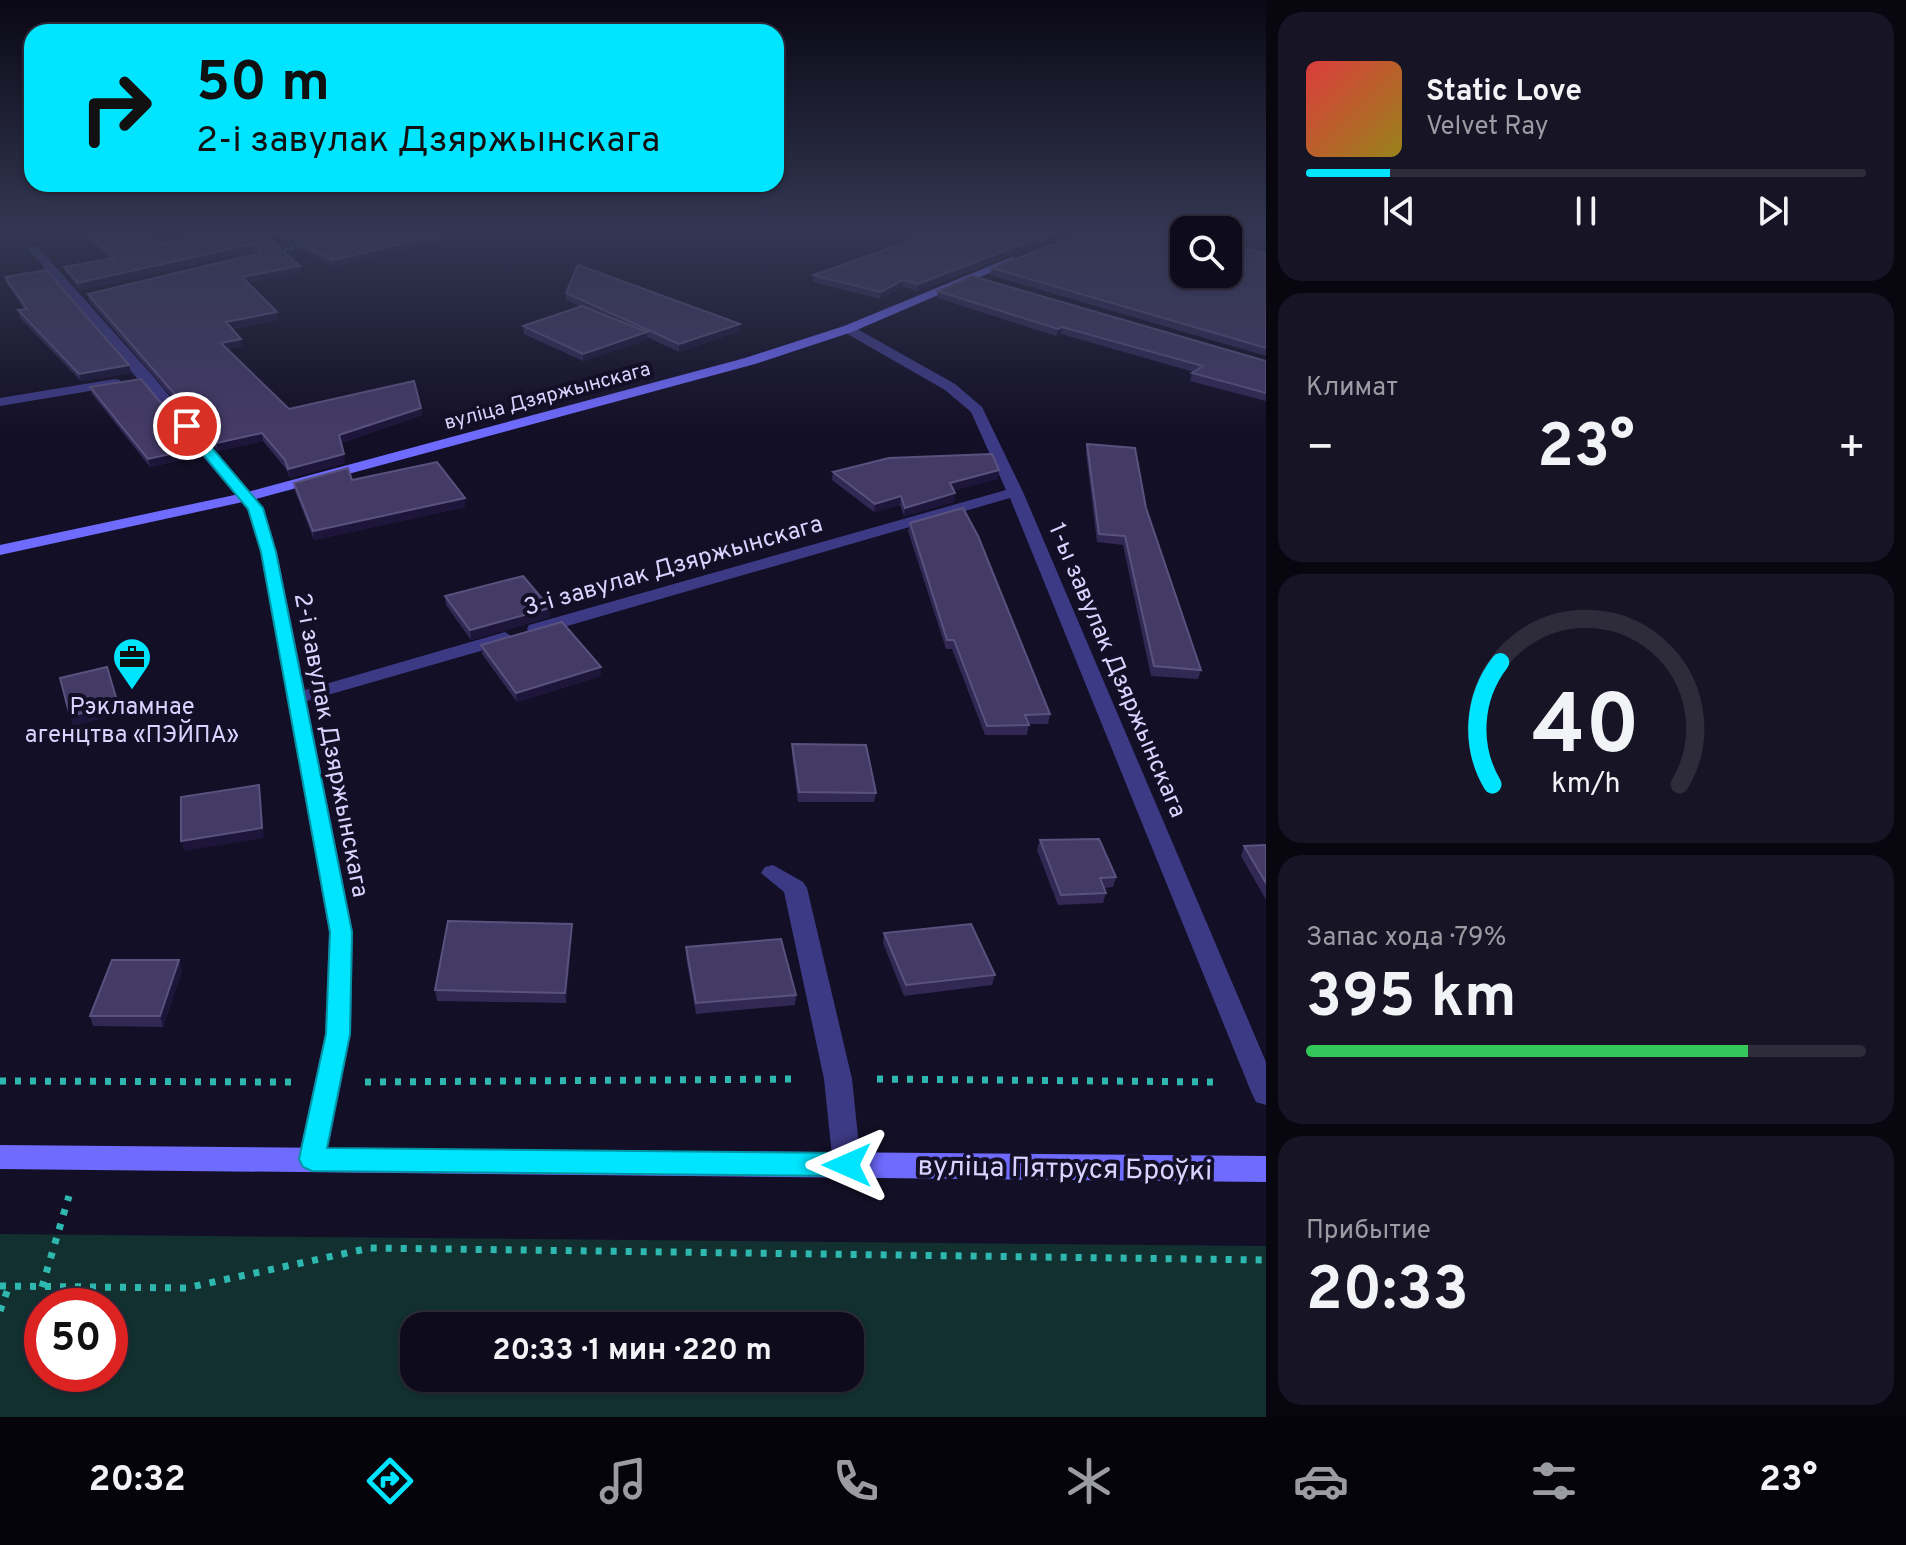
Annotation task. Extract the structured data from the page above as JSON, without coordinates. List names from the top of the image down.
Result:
{
  "streets": {
    "street": [
      "вуліца Дзяржынскага",
      "3-і завулак Дзяржынскага",
      "1-ы завулак Дзяржынскага",
      "2-і завулак Дзяржынскага",
      "вуліца Пятруся Броўкі"
    ]
  },
  "crossings": [
    ["вуліца Дзяржынскага", "1-ы завулак Дзяржынскага"],
    ["вуліца Дзяржынскага", "2-і завулак Дзяржынскага"],
    ["3-і завулак Дзяржынскага", "1-ы завулак Дзяржынскага"],
    ["3-і завулак Дзяржынскага", "2-і завулак Дзяржынскага"],
    ["2-і завулак Дзяржынскага", "вуліца Пятруся Броўкі"]
  ],
  "places": {
    "office": ["Рэкламнае агенцтва «ПЭЙПА»"]
  },
  "page": {
    "turn": ["50 m", "2-і завулак Дзяржынскага"],
    "song": ["Static Love", "Velvet Ray"],
    "tile": [
      "Климат",
      ["Запас хода · 79%", "395 km"],
      ["Прибытие", "20:33"]
    ],
    "heat": ["−", "23°", "+"],
    "limit": "50",
    "trip": "20:33 · 1 мин · 220 m",
    "tabs": ["20:32", "23°"],
    "gauge": ["40", "km/h"]
  }
}
